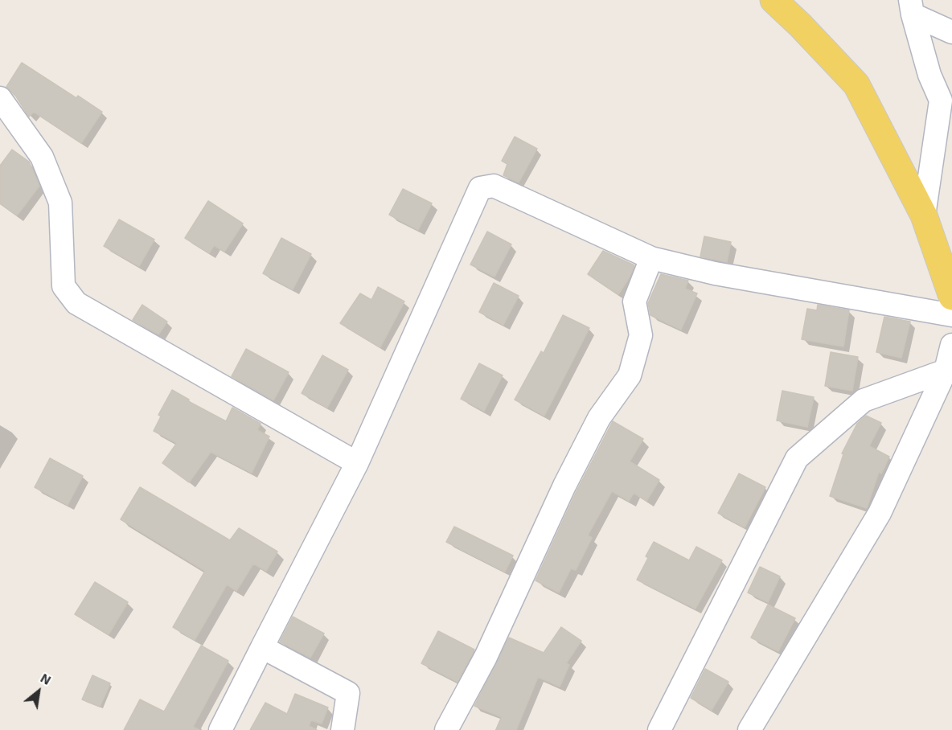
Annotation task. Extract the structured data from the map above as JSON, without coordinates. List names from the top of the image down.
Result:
{
  "north": "top right"
}
